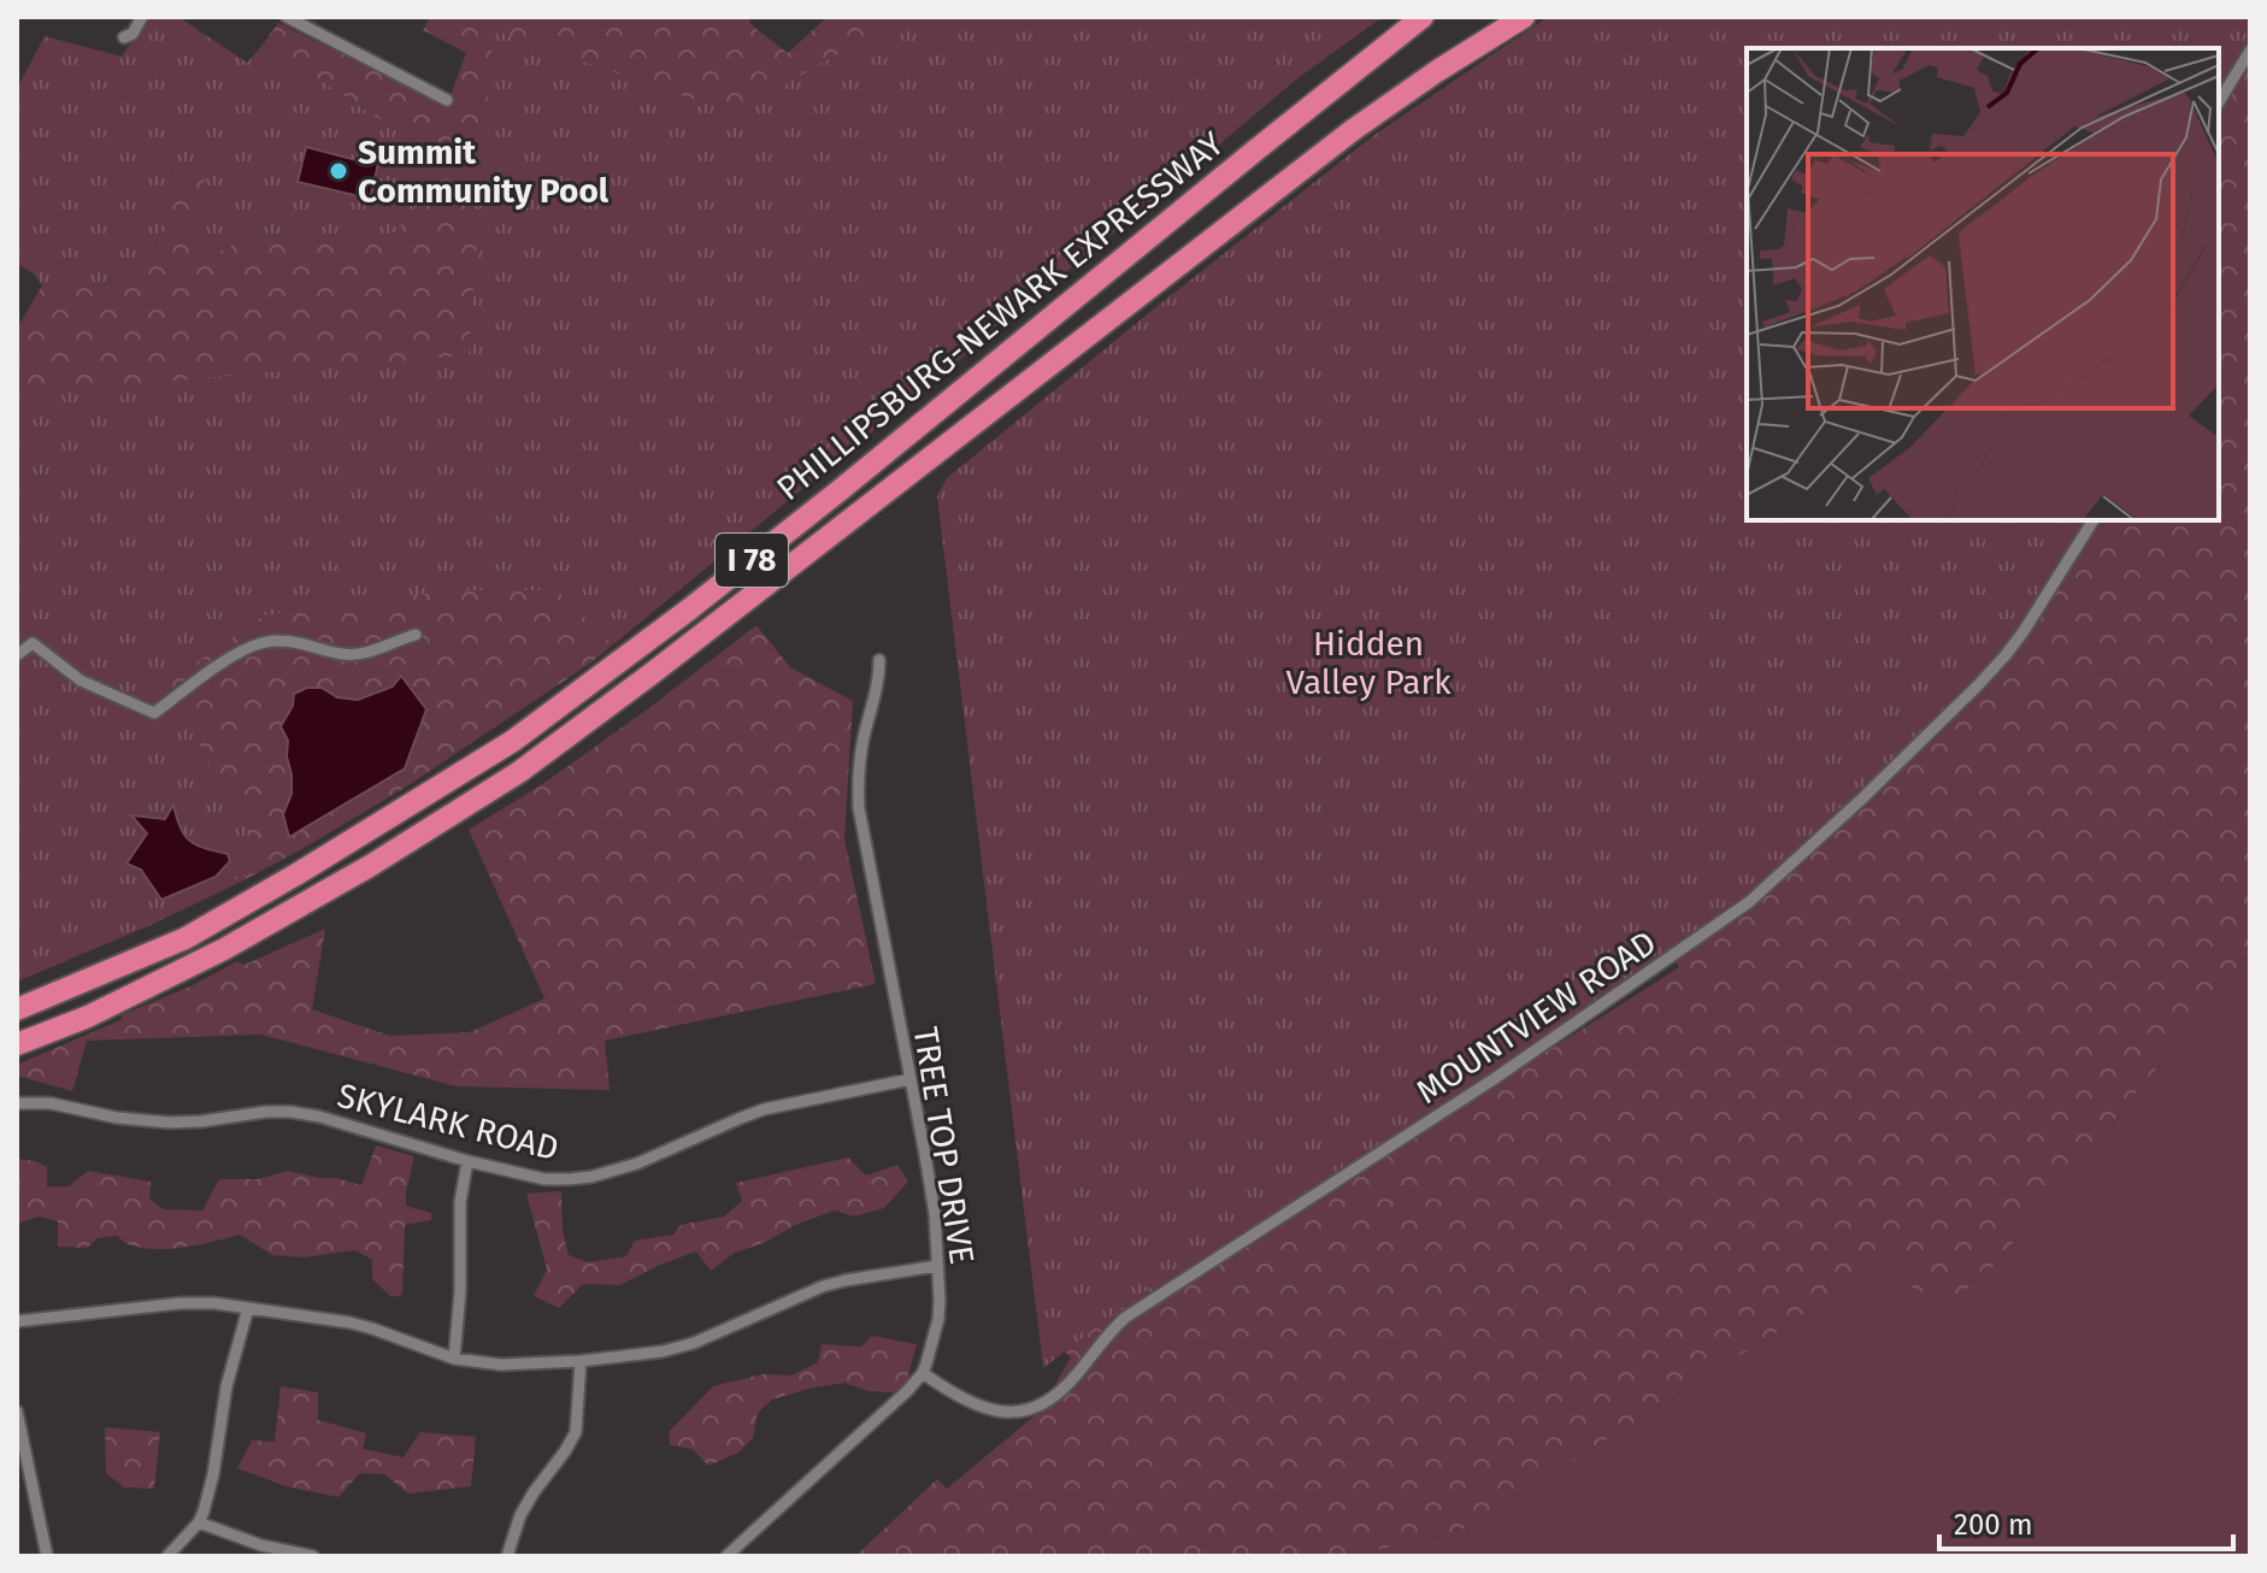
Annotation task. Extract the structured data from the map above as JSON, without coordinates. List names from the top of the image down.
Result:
{
  "streets": {
    "highway": ["PHILLIPSBURG-NEWARK EXPRESSWAY", "I 78"],
    "street": ["MOUNTVIEW ROAD", "SKYLARK ROAD", "TREE TOP DRIVE"]
  },
  "crossings": [
    ["MOUNTVIEW ROAD", "TREE TOP DRIVE"],
    ["SKYLARK ROAD", "TREE TOP DRIVE"]
  ],
  "parks": ["Hidden Valley Park"],
  "places": ["Summit Community Pool"],
  "scale_bar": "200 m"
}
